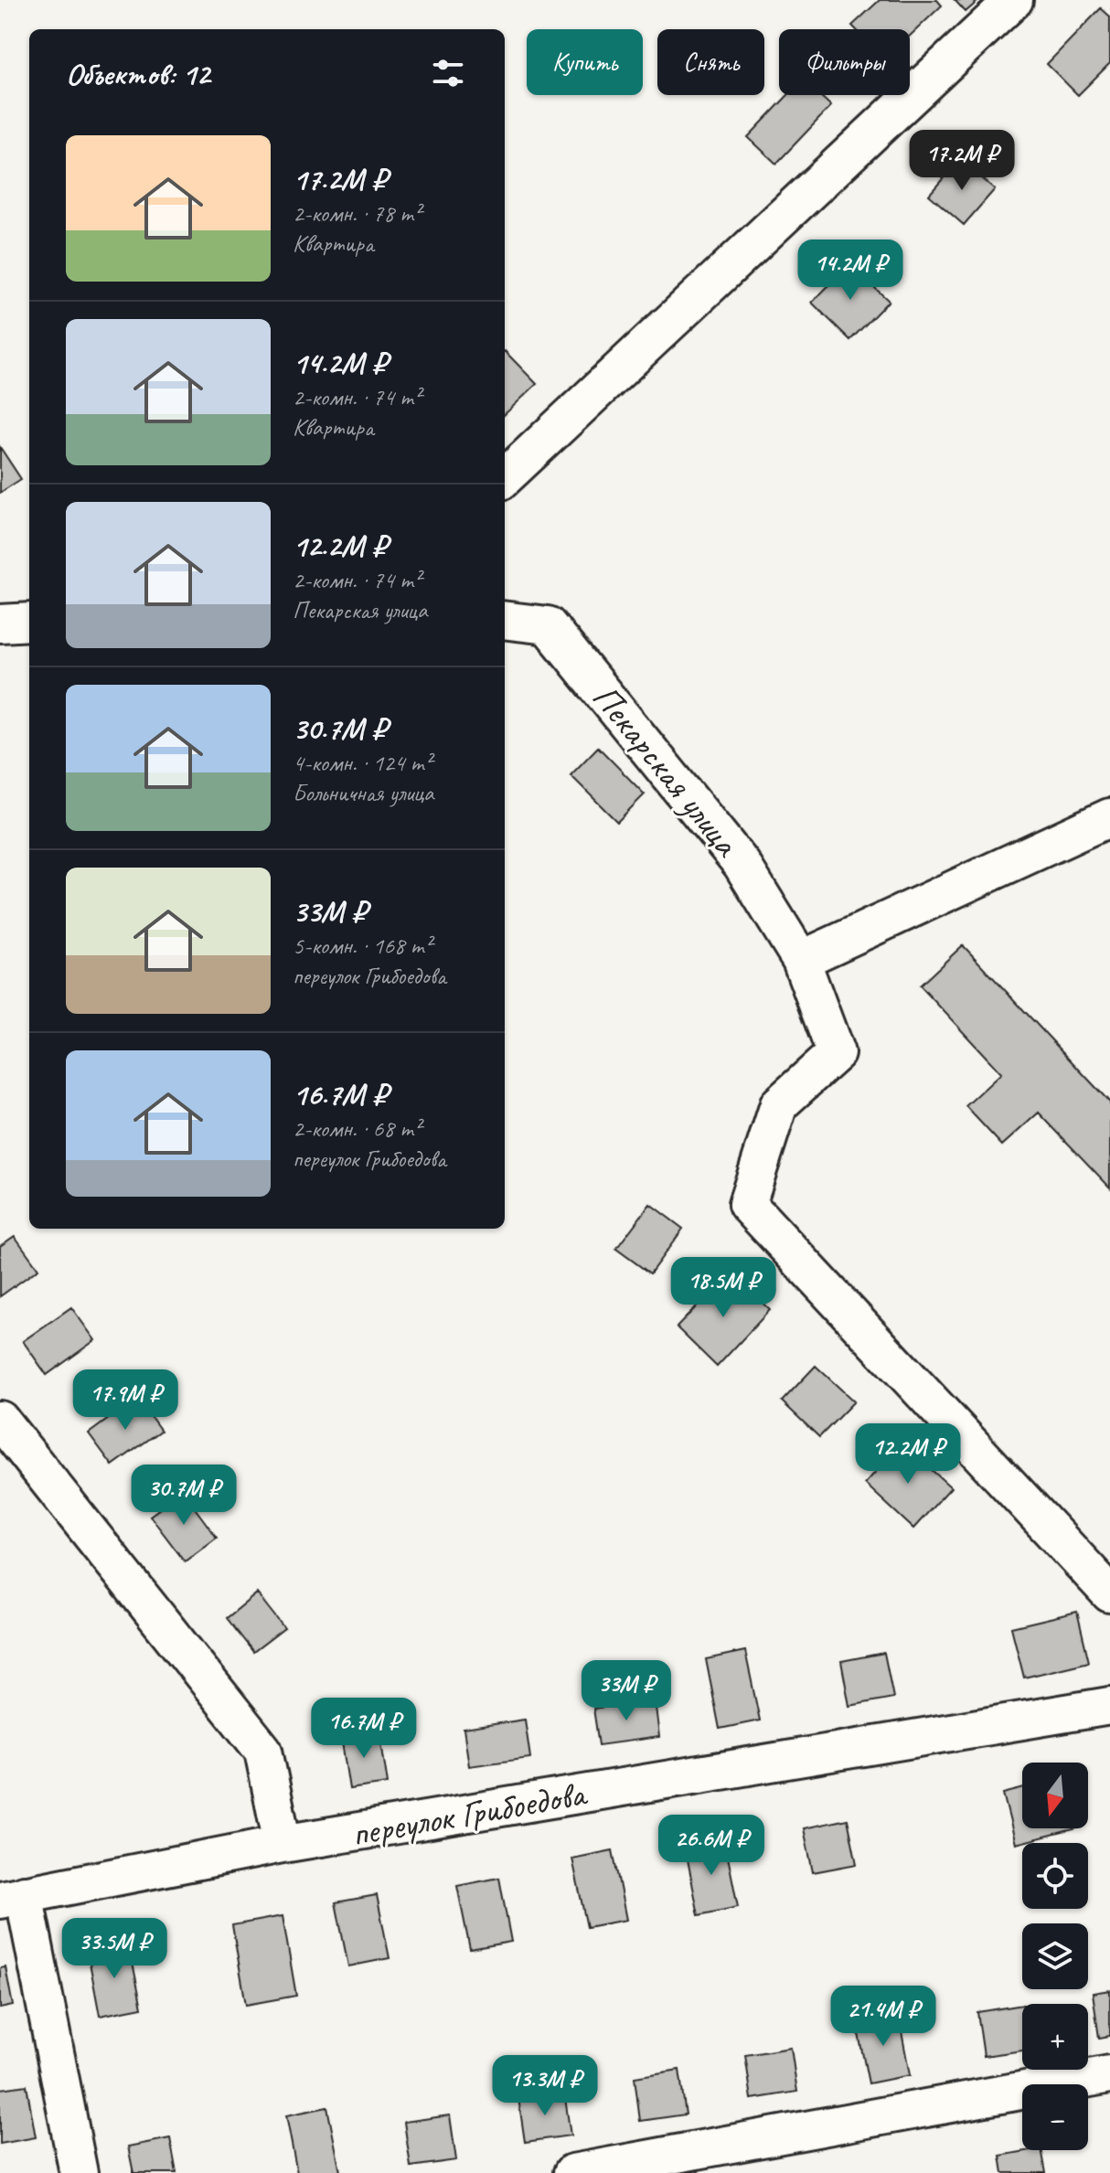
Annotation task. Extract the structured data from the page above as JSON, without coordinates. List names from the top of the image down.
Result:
{
  "streets": {
    "street": ["Пекарская улица", "переулок Грибоедова"]
  },
  "north": "bottom",
  "page": {
    "chip": ["Купить", "Снять", "Фильтры"],
    "heading": "Объектов: 12",
    "list": [
      {
        "name": "17.2M ₽",
        "note": "2-комн. · 78 m² · Квартира"
      },
      {
        "name": "14.2M ₽",
        "note": "2-комн. · 74 m² · Квартира"
      },
      {
        "name": "12.2M ₽",
        "note": "2-комн. · 74 m² · Пекарская улица"
      },
      {
        "name": "30.7M ₽",
        "note": "4-комн. · 124 m² · Больничная улица"
      },
      {
        "name": "33M ₽",
        "note": "5-комн. · 168 m² · переулок Грибоедова"
      },
      {
        "name": "16.7M ₽",
        "note": "2-комн. · 68 m² · переулок Грибоедова"
      }
    ],
    "price": [
      "17.2M ₽",
      "14.2M ₽",
      "18.5M ₽",
      "17.9M ₽",
      "12.2M ₽",
      "30.7M ₽",
      "33M ₽",
      "16.7M ₽",
      "26.6M ₽",
      "33.5M ₽",
      "21.4M ₽",
      "13.3M ₽"
    ],
    "map_buttons": ["+", "−"]
  }
}
